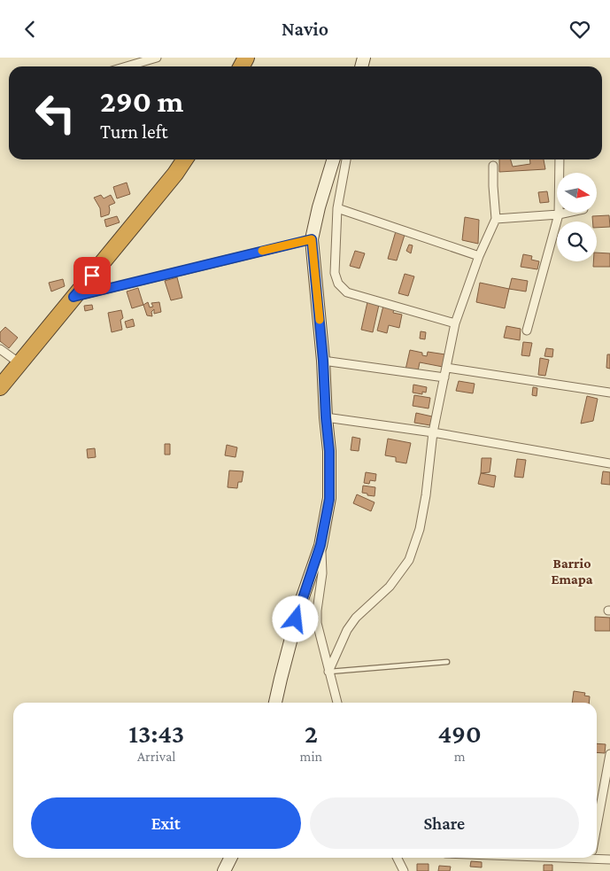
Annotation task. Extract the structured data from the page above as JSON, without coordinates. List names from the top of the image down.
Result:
{
  "districts": ["Barrio Emapa"],
  "north": "right",
  "page": {
    "header": "Navio",
    "turn": ["290 m", "Turn left"],
    "eta": [
      "13:43",
      "Arrival",
      "2",
      "min",
      "490",
      "m"
    ],
    "buttons": ["Exit", "Share"]
  }
}
